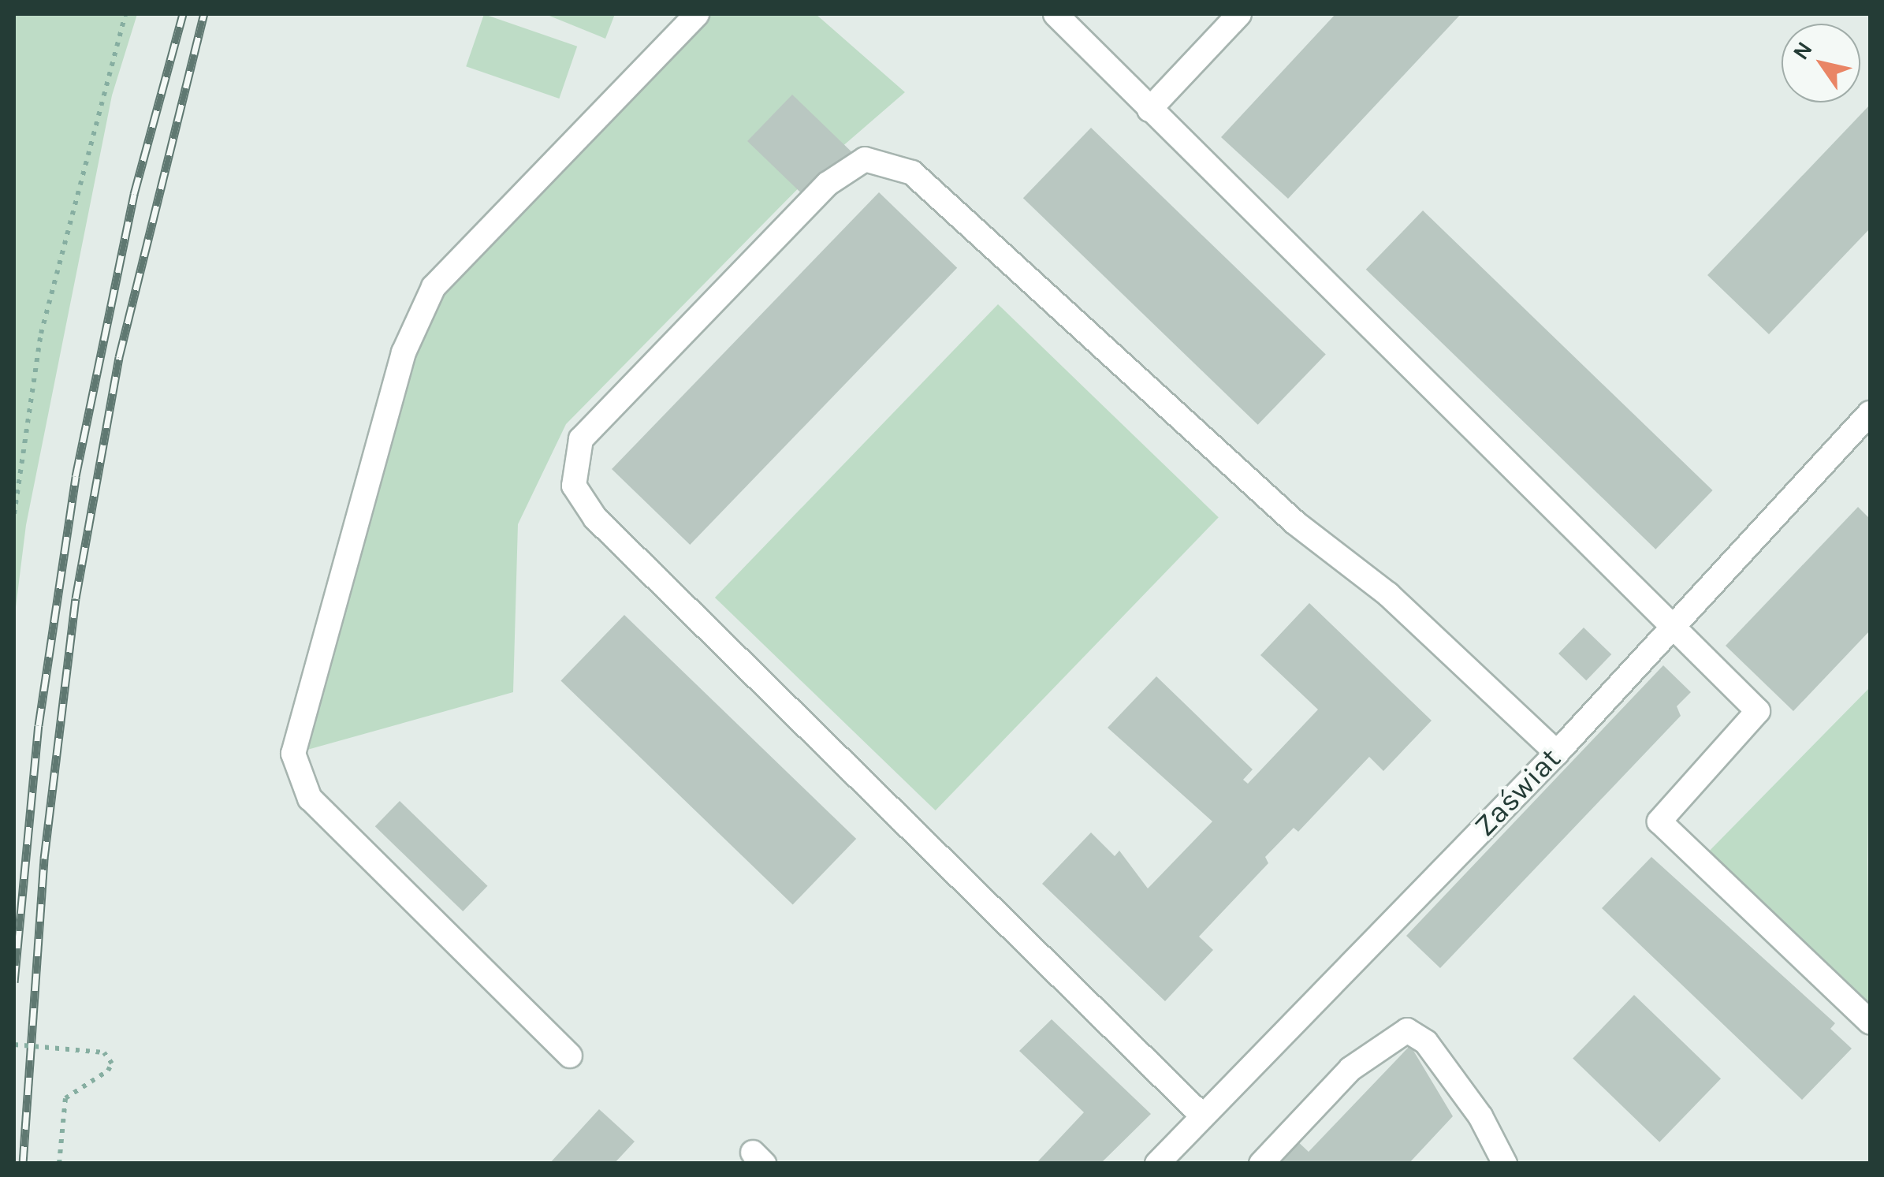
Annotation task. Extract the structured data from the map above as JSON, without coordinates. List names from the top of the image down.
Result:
{
  "streets": {
    "lane": ["Zaświat"]
  },
  "north": "top left"
}
